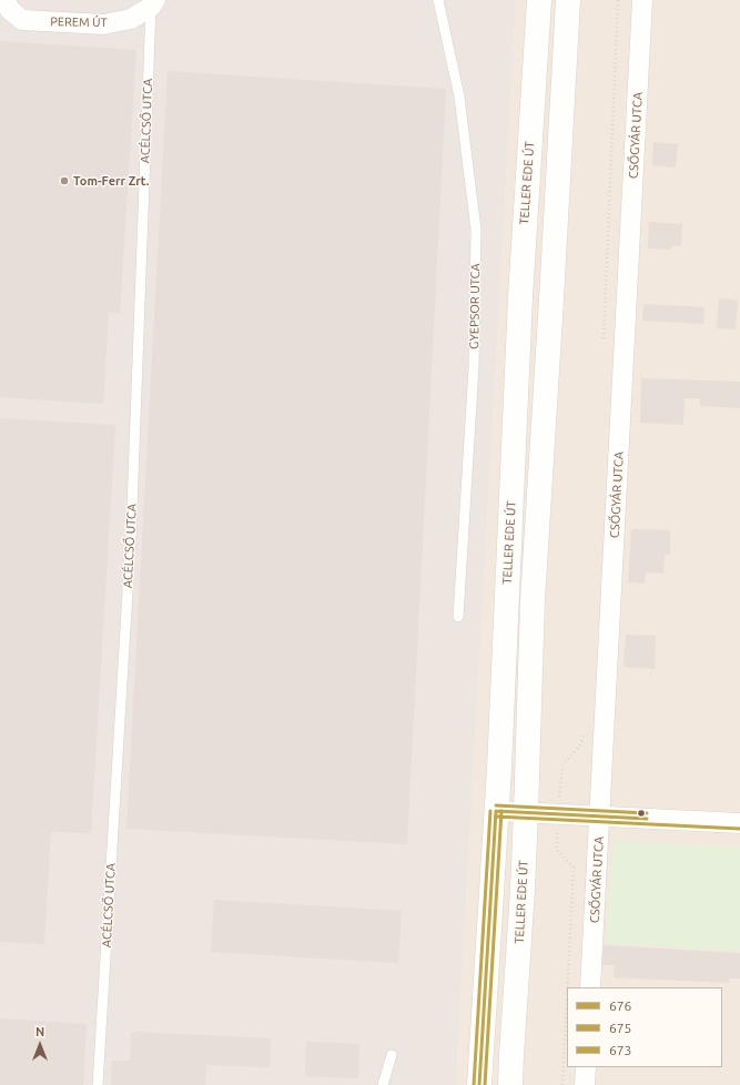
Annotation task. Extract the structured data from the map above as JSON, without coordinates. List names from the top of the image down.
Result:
{
  "streets": {
    "main road": ["TELLER EDE ÚT"],
    "street": ["PEREM ÚT", "CSŐGYÁR UTCA"],
    "lane": ["ACÉLCSŐ UTCA", "GYEPSOR UTCA"]
  },
  "crossings": [
    ["PEREM ÚT", "ACÉLCSŐ UTCA"]
  ],
  "places": ["Tom-Ferr Zrt."],
  "lines": ["transit line 673", "transit line 676", "transit line 675"],
  "legend": ["676", "675", "673"],
  "north": "top"
}
